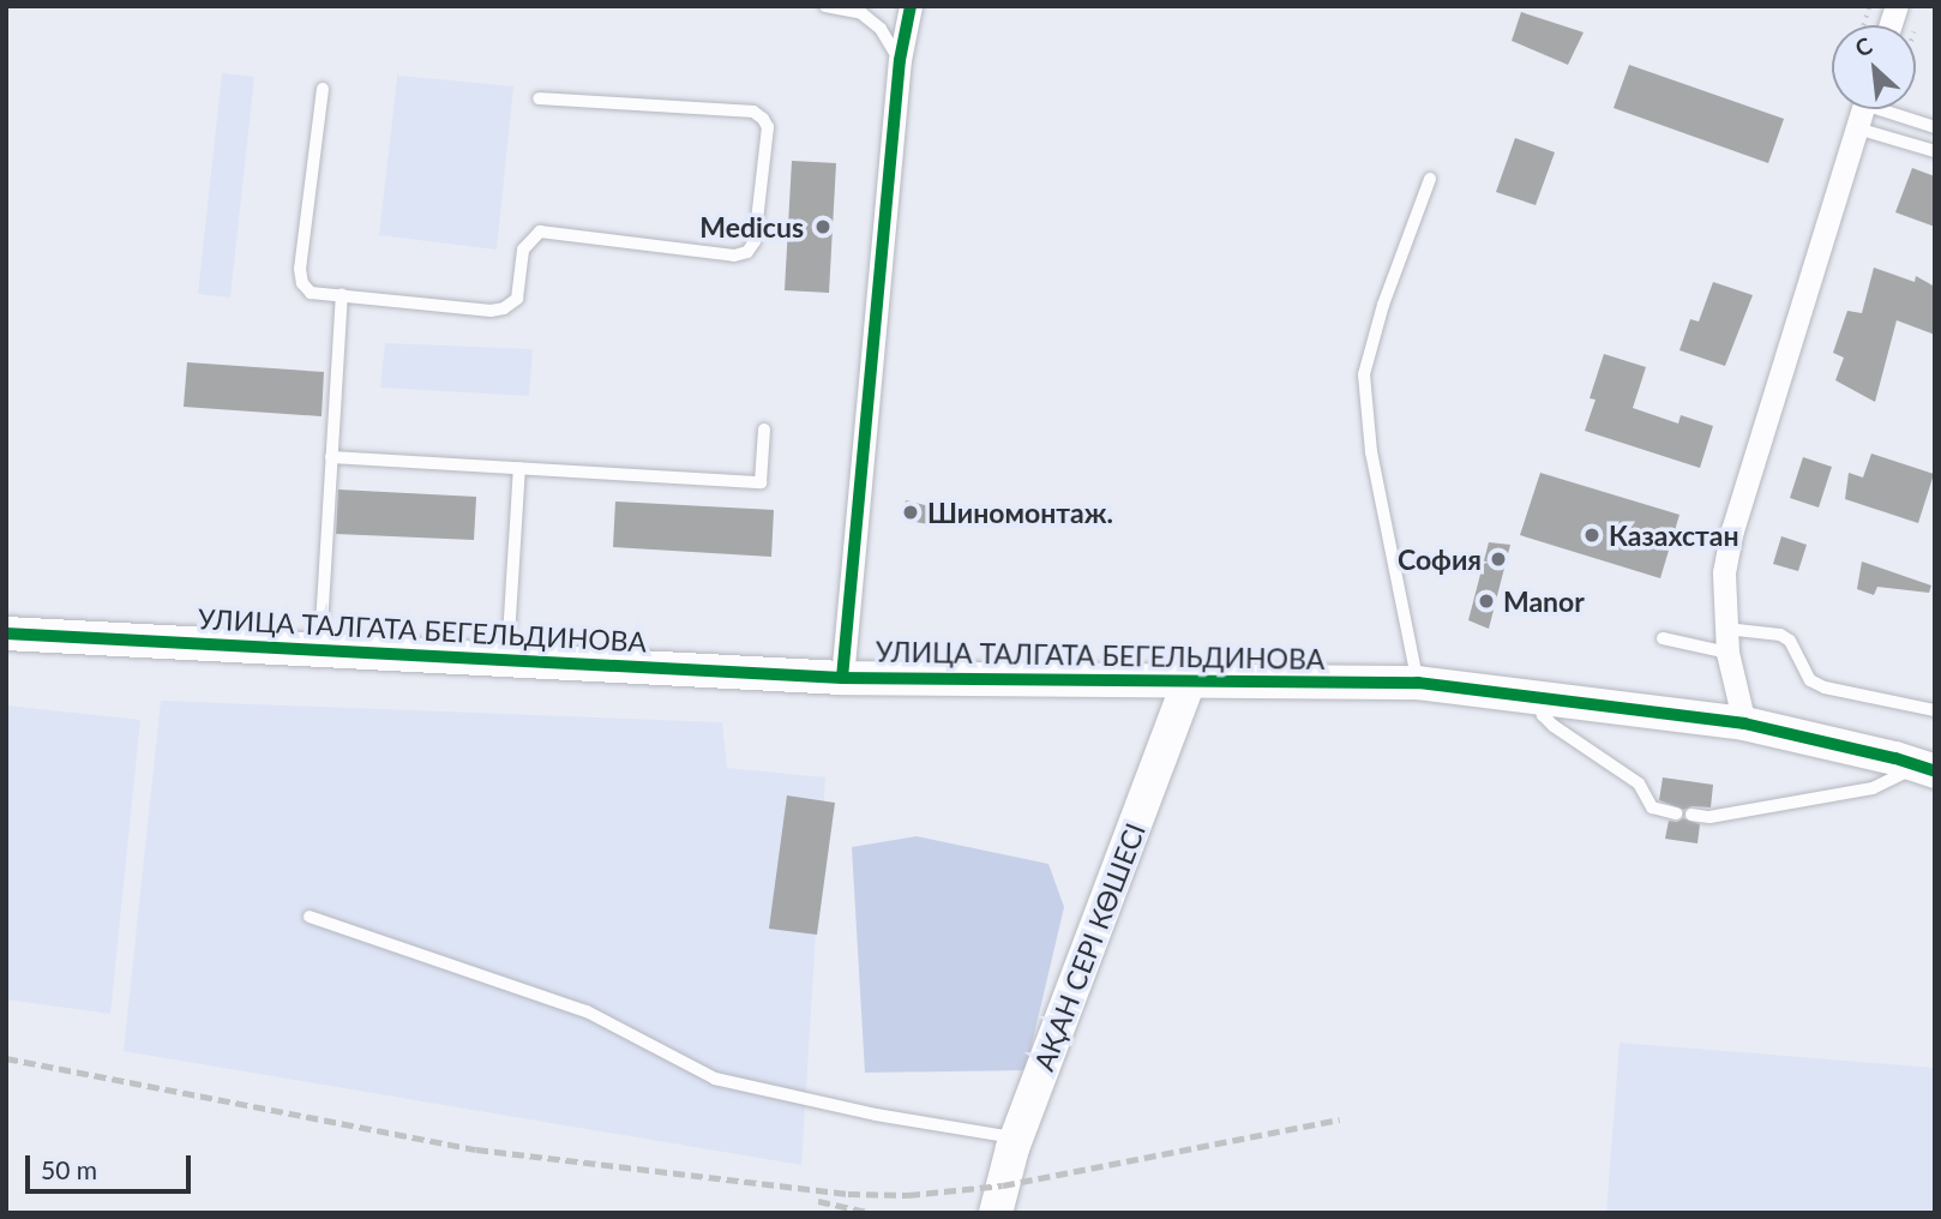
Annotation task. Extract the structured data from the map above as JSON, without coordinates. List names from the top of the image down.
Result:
{
  "streets": {
    "street": ["УЛИЦА ТАЛГАТА БЕГЕЛЬДИНОВА", "АҚАН СЕРІ КӨШЕСІ"]
  },
  "crossings": [
    ["УЛИЦА ТАЛГАТА БЕГЕЛЬДИНОВА", "АҚАН СЕРІ КӨШЕСІ"]
  ],
  "places": [
    "Medicus",
    "Шиномонтаж.",
    "Казахстан",
    "София",
    "Manor"
  ],
  "scale_bar": "50 m",
  "north": "top left"
}
